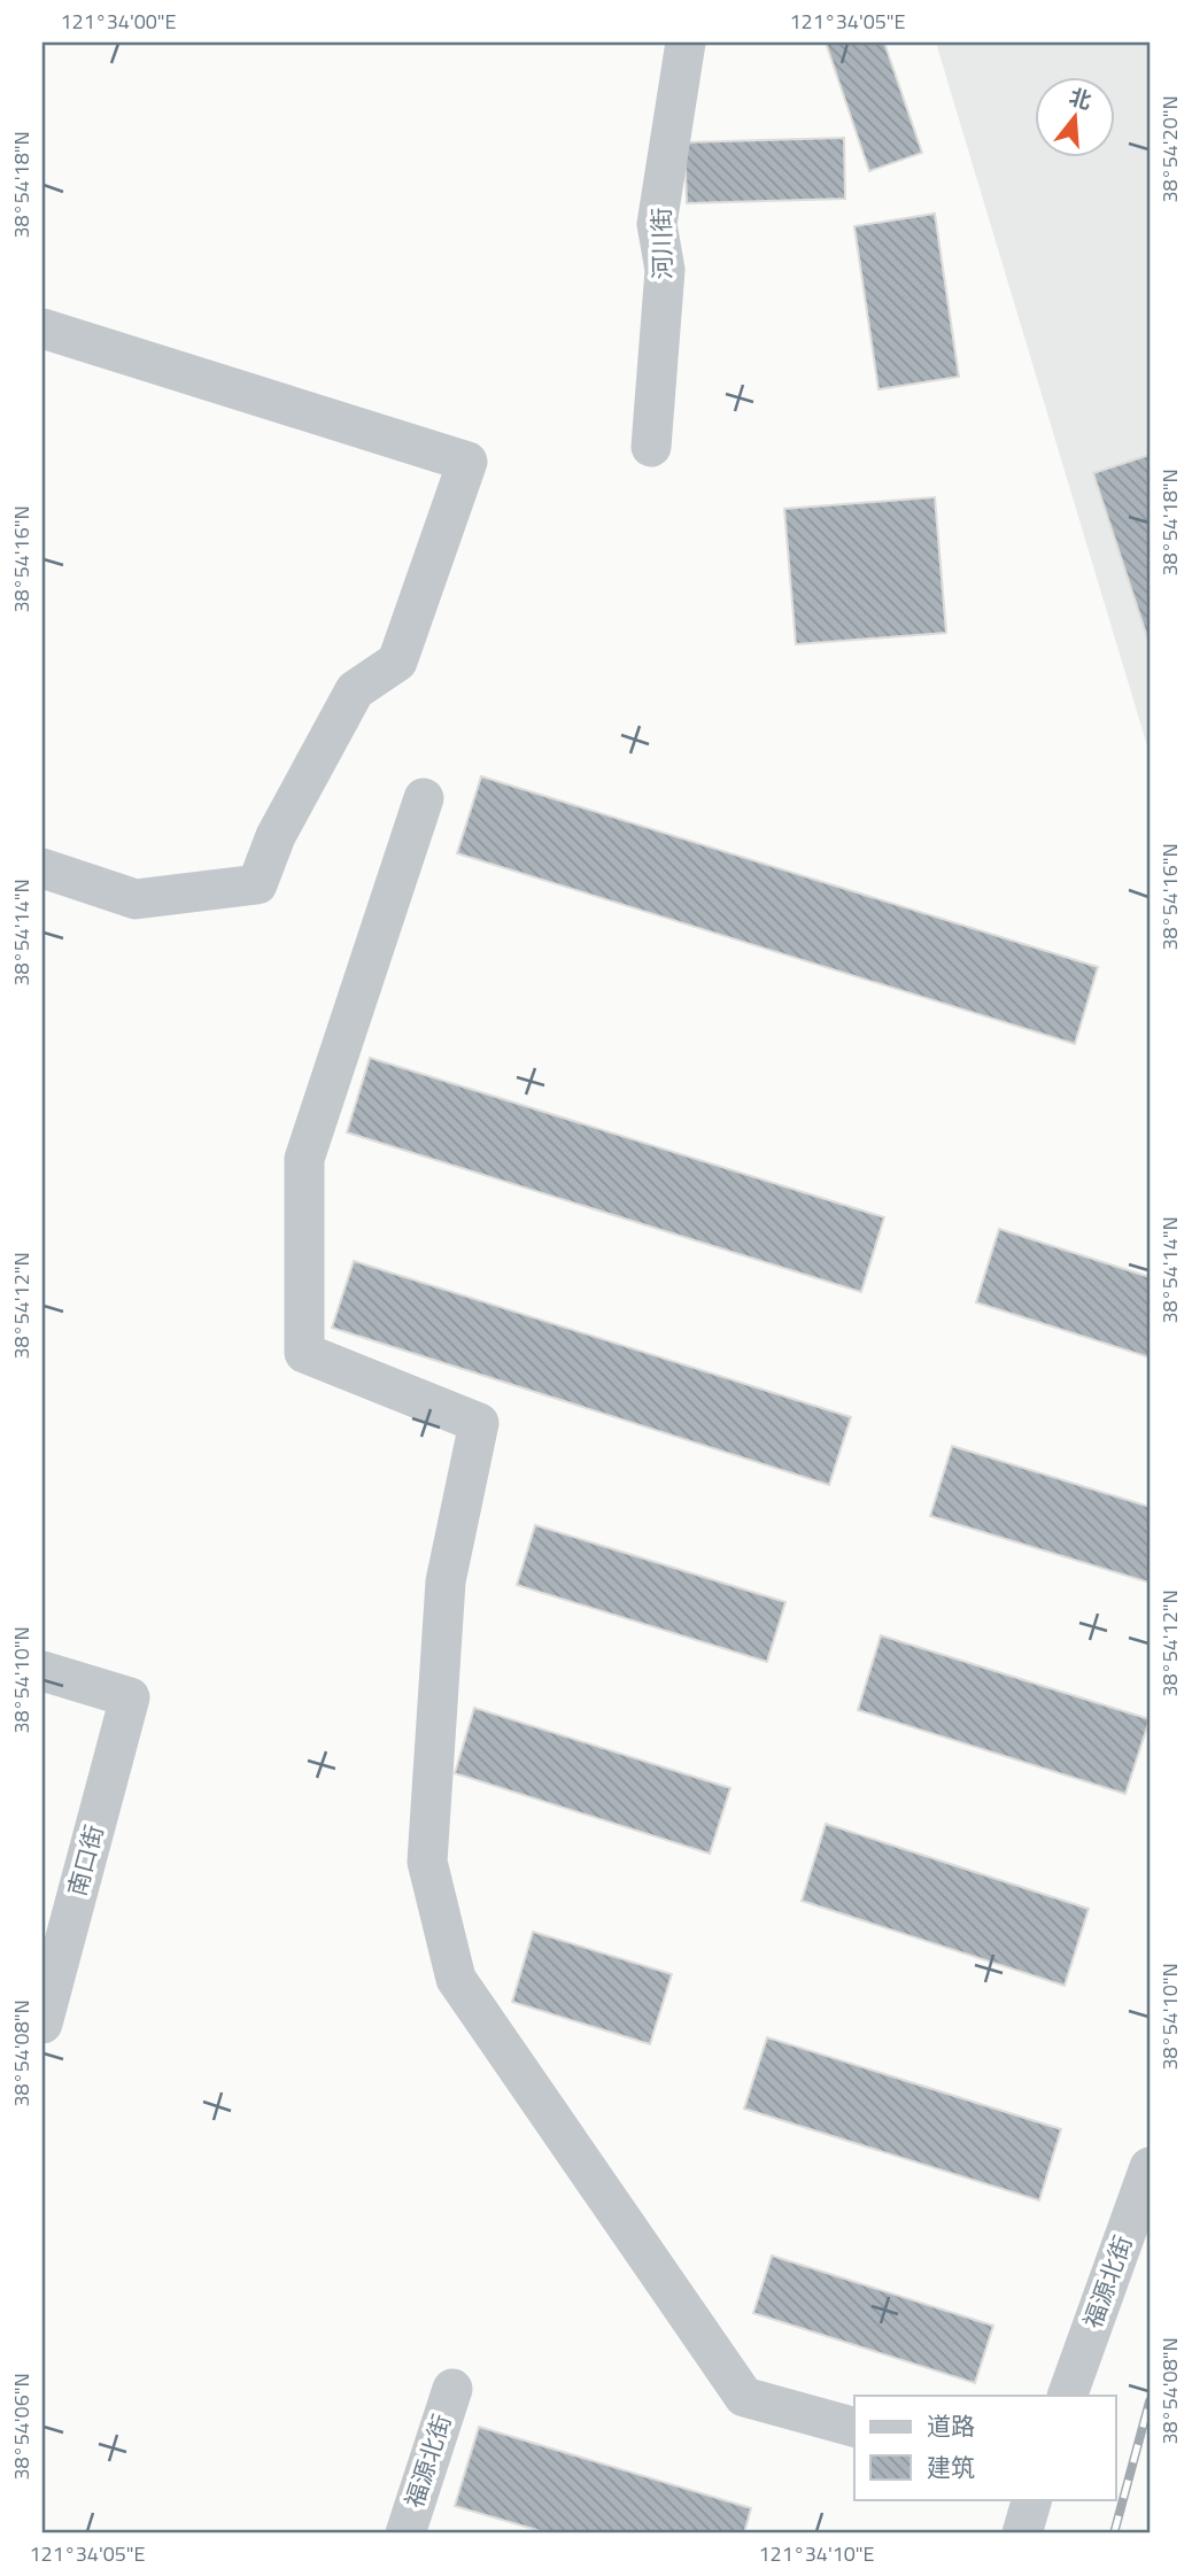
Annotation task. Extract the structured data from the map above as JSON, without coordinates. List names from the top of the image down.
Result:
{
  "streets": {
    "street": ["河川街", "南口街", "福源北街"]
  },
  "legend": ["道路", "建筑"],
  "north": "top",
  "coordinates": [
    "121°34'00\"E",
    "121°34'05\"E",
    "38°54'20\"N",
    "38°54'18\"N",
    "38°54'16\"N",
    "38°54'14\"N",
    "38°54'12\"N",
    "38°54'10\"N",
    "38°54'08\"N",
    "38°54'06\"N",
    "121°34'10\"E"
  ]
}
